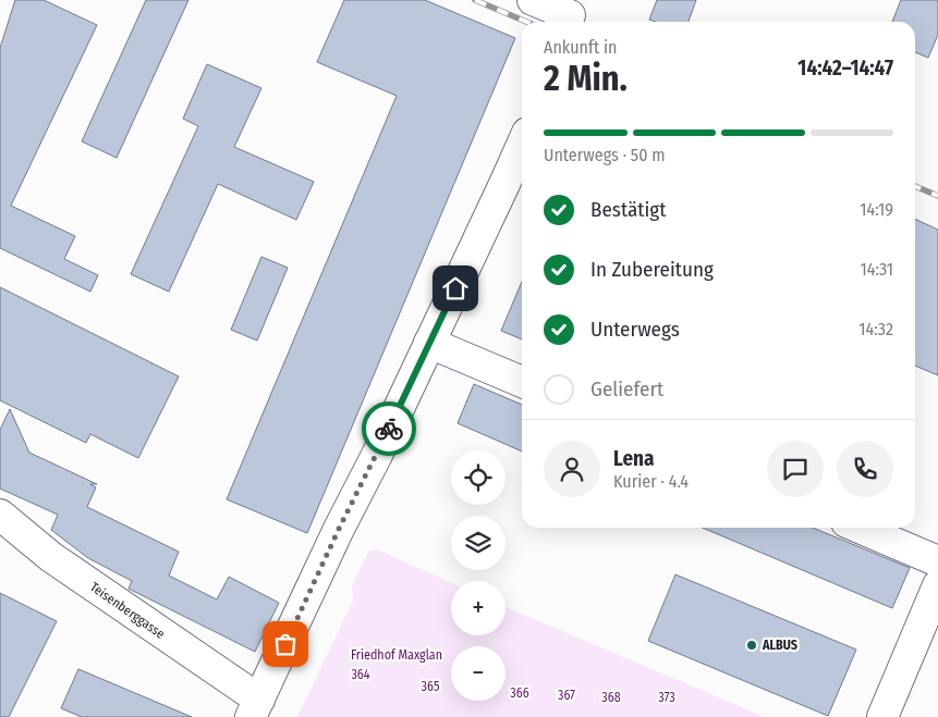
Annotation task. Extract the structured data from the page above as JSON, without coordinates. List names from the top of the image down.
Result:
{
  "streets": {
    "street": ["Teisenberggasse"]
  },
  "parks": [
    "Friedhof Maxglan",
    "364",
    "365",
    "366",
    "367",
    "368",
    "373"
  ],
  "places": ["ALBUS"],
  "page": {
    "heading": ["2 Min.", "Ankunft in", "14:42–14:47"],
    "panel": ["Lena", "Kurier · 4.4"],
    "bar": "Unterwegs · 50 m",
    "list": [
      ["Bestätigt", "14:19"],
      ["In Zubereitung", "14:31"],
      ["Unterwegs", "14:32"],
      "Geliefert"
    ],
    "map_buttons": ["+", "−"]
  }
}
